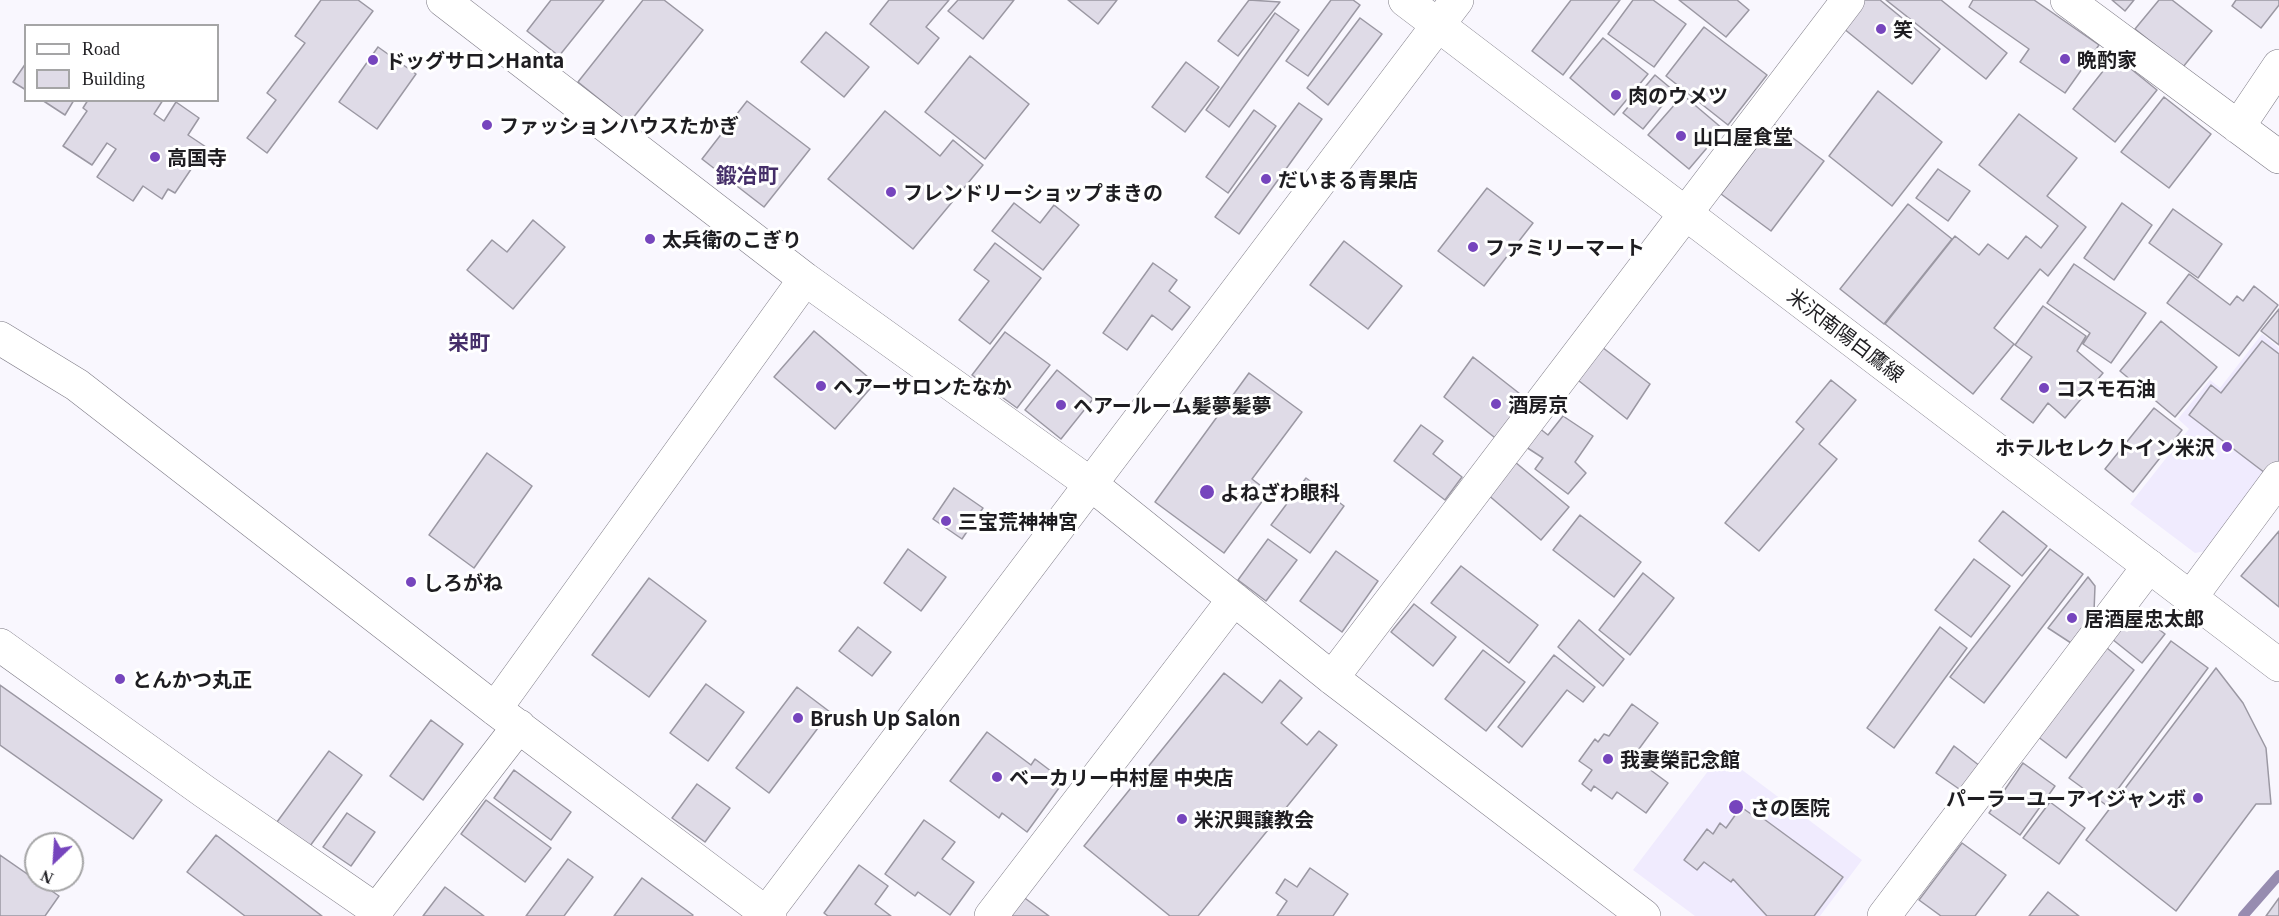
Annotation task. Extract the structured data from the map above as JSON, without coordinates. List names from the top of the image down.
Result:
{
  "streets": {
    "street": ["米沢南陽白鷹線"]
  },
  "districts": ["鍛冶町", "栄町"],
  "places": [
    "笑",
    "晩酌家",
    "ドッグサロンHanta",
    "肉のウメツ",
    "ファッションハウスたかぎ",
    "山口屋食堂",
    "高国寺",
    "だいまる青果店",
    "フレンドリーショップまきの",
    "太兵衛のこぎり",
    "ファミリーマート",
    "ヘアーサロンたなか",
    "コスモ石油",
    "酒房京",
    "ヘアールーム髪夢髪夢",
    "ホテルセレクトイン米沢",
    "よねざわ眼科",
    "三宝荒神神宮",
    "しろがね",
    "居酒屋忠太郎",
    "とんかつ丸正",
    "Brush Up Salon",
    "我妻榮記念館",
    "ベーカリー中村屋 中央店",
    "パーラーユーアイジャンボ",
    "さの医院",
    "米沢興譲教会"
  ],
  "legend": ["Road", "Building"],
  "north": "bottom left"
}
